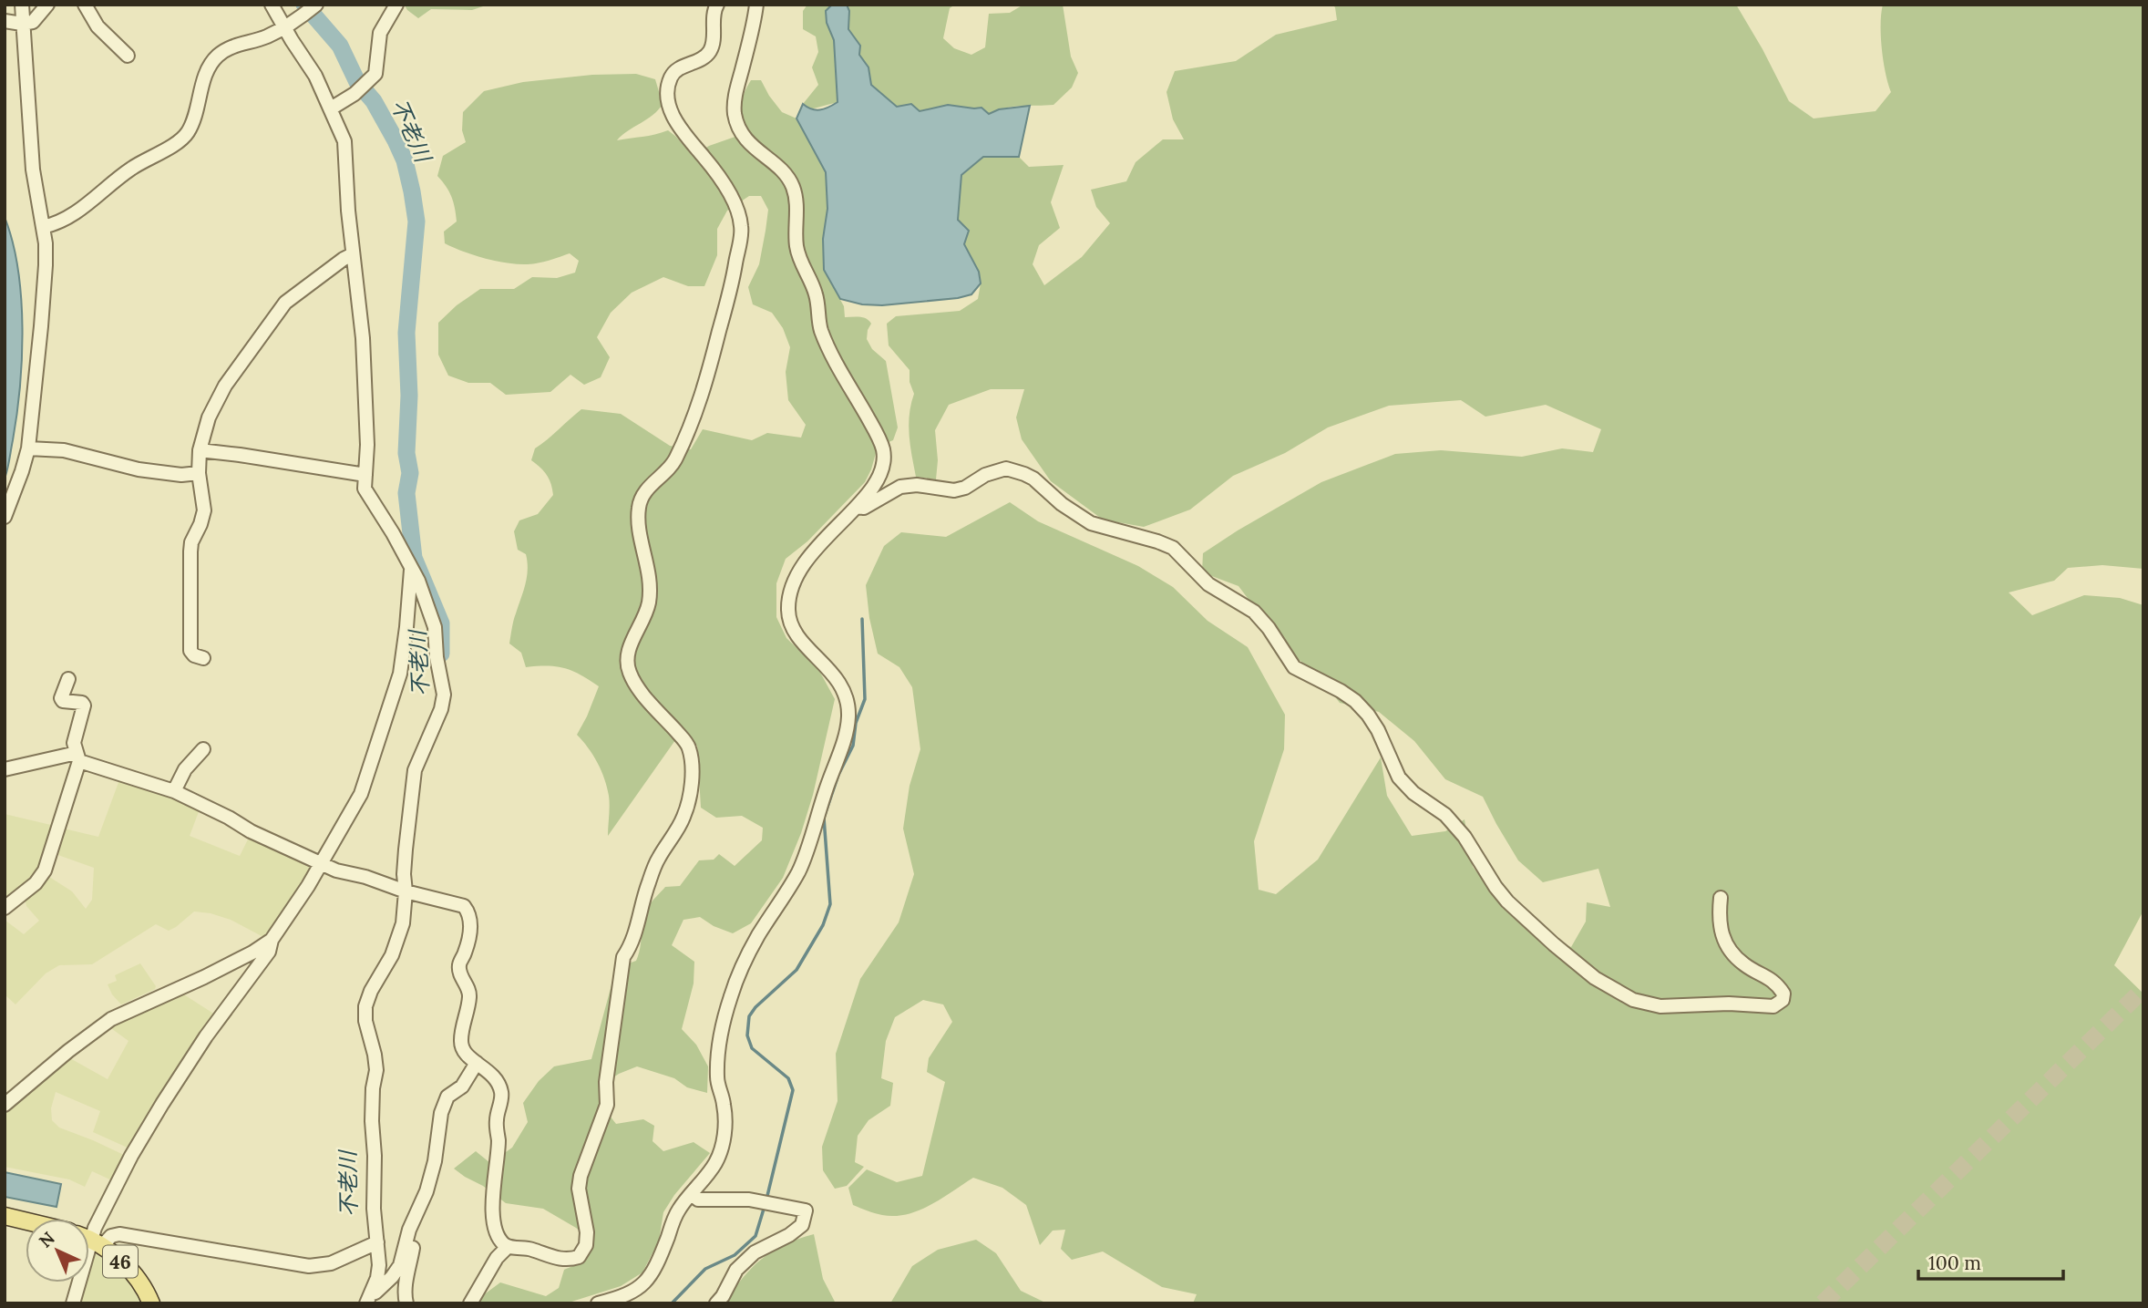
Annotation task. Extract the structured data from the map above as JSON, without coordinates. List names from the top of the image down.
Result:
{
  "streets": {
    "main road": ["46"]
  },
  "water": ["不老川"],
  "scale_bar": "100 m",
  "north": "top left"
}
